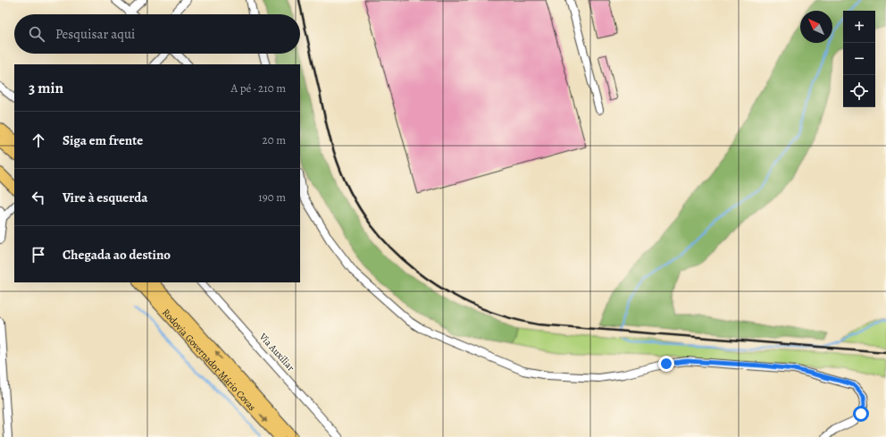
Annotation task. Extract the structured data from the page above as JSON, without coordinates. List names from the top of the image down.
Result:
{
  "streets": {
    "highway": ["Rodovia Governador Mário Covas"],
    "street": ["Via Auxiliar"]
  },
  "north": "top left",
  "page": {
    "map_buttons": ["+", "−"],
    "search": "Pesquisar aqui",
    "heading": ["3 min", "A pé · 210 m"],
    "list": [
      ["Siga em frente", "20 m"],
      ["Vire à esquerda", "190 m"],
      "Chegada ao destino"
    ]
  }
}
